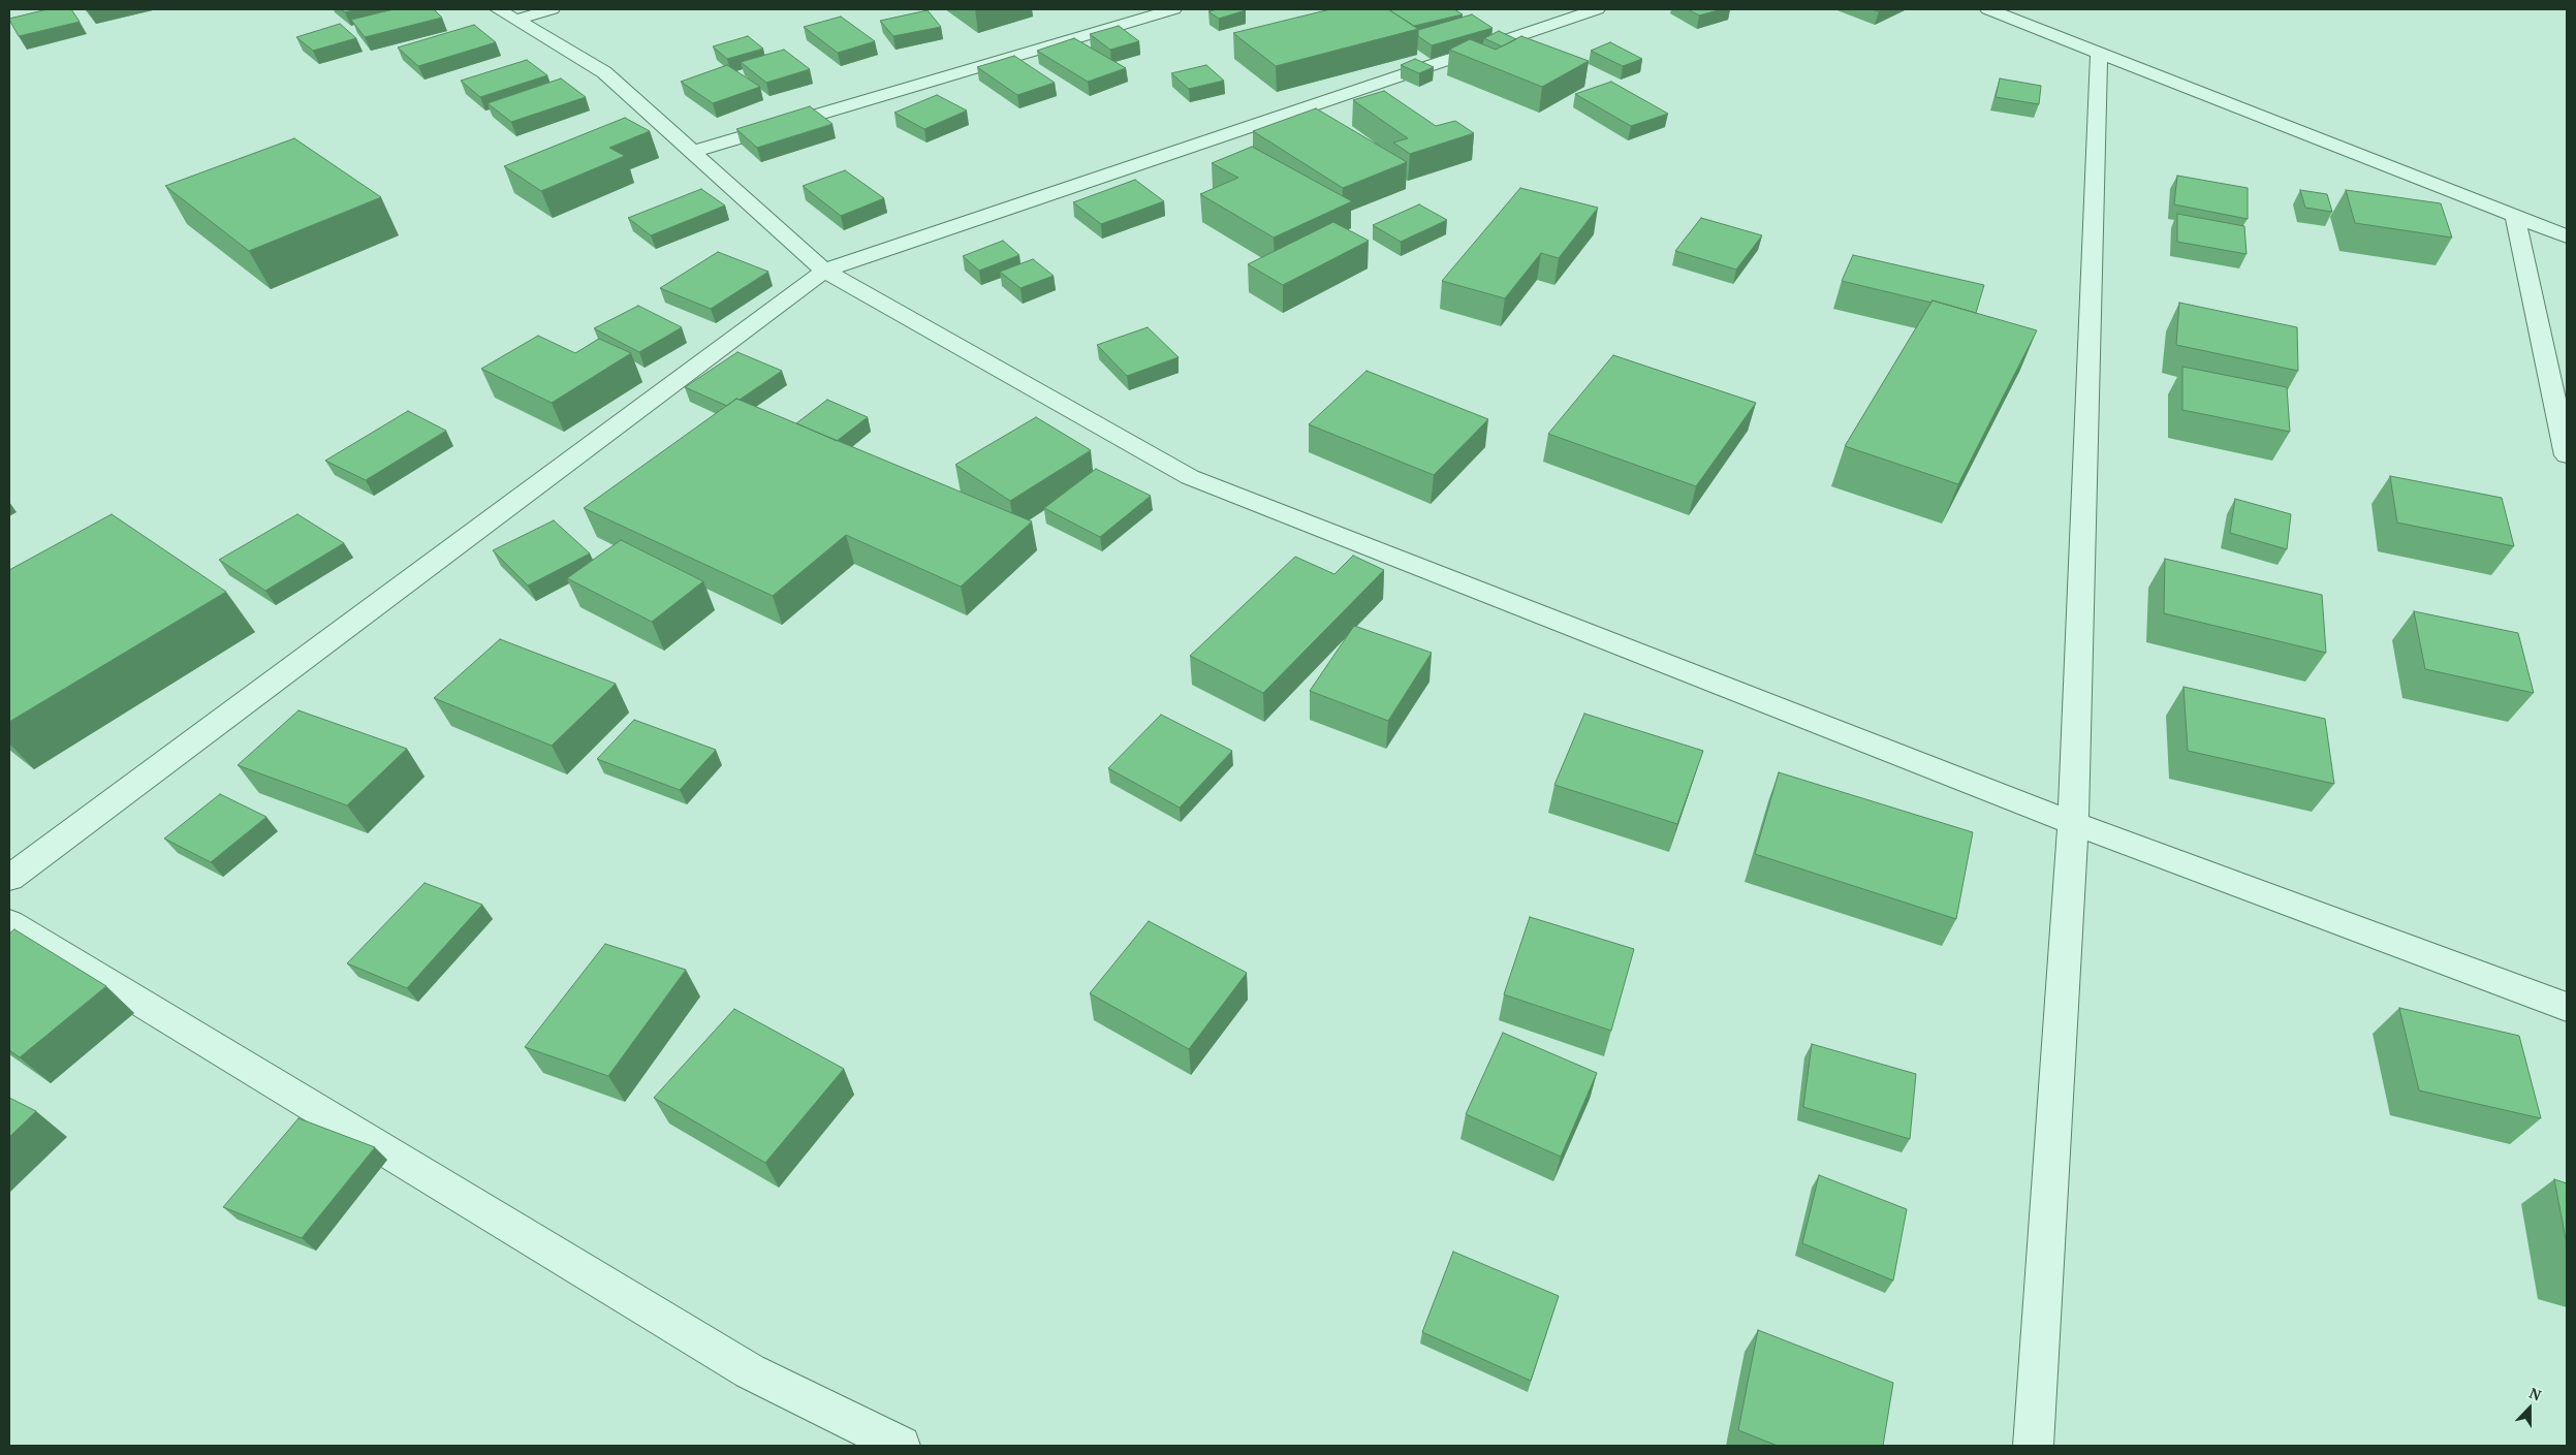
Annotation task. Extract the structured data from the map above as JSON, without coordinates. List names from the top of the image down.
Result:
{
  "north": "top"
}
